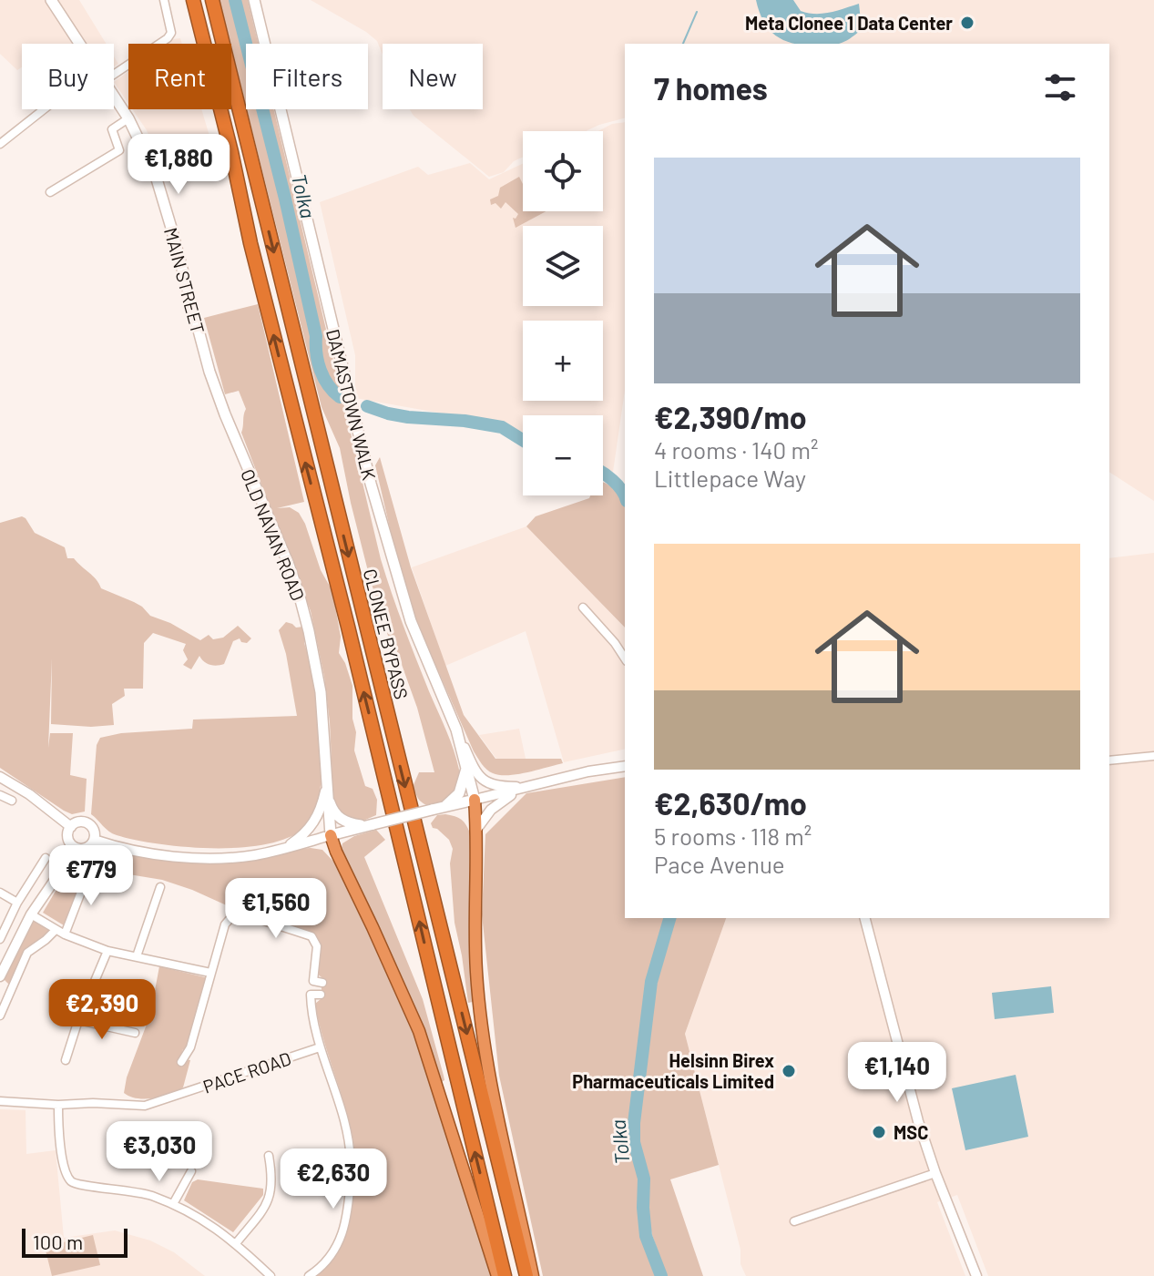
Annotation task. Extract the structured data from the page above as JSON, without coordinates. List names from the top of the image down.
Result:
{
  "streets": {
    "highway": ["CLONEE BYPASS"],
    "main road": ["MAIN STREET", "DAMASTOWN WALK", "OLD NAVAN ROAD"],
    "street": ["PACE ROAD"]
  },
  "crossings": [
    ["MAIN STREET", "OLD NAVAN ROAD"]
  ],
  "water": ["Tolka"],
  "places": ["Meta Clonee 1 Data Center", "Helsinn Birex Pharmaceuticals Limited", "MSC"],
  "scale_bar": "100 m",
  "page": {
    "chip": [
      "Buy",
      "Rent",
      "Filters",
      "New"
    ],
    "heading": "7 homes",
    "map_buttons": ["+", "−"],
    "list": [
      {
        "name": "€2,390/mo",
        "note": "4 rooms · 140 m² · Littlepace Way"
      },
      {
        "name": "€2,630/mo",
        "note": "5 rooms · 118 m² · Pace Avenue"
      }
    ],
    "price": [
      "€1,880",
      "€779",
      "€1,560",
      "€2,390",
      "€1,140",
      "€3,030",
      "€2,630"
    ],
    "scale": "100 m"
  }
}
